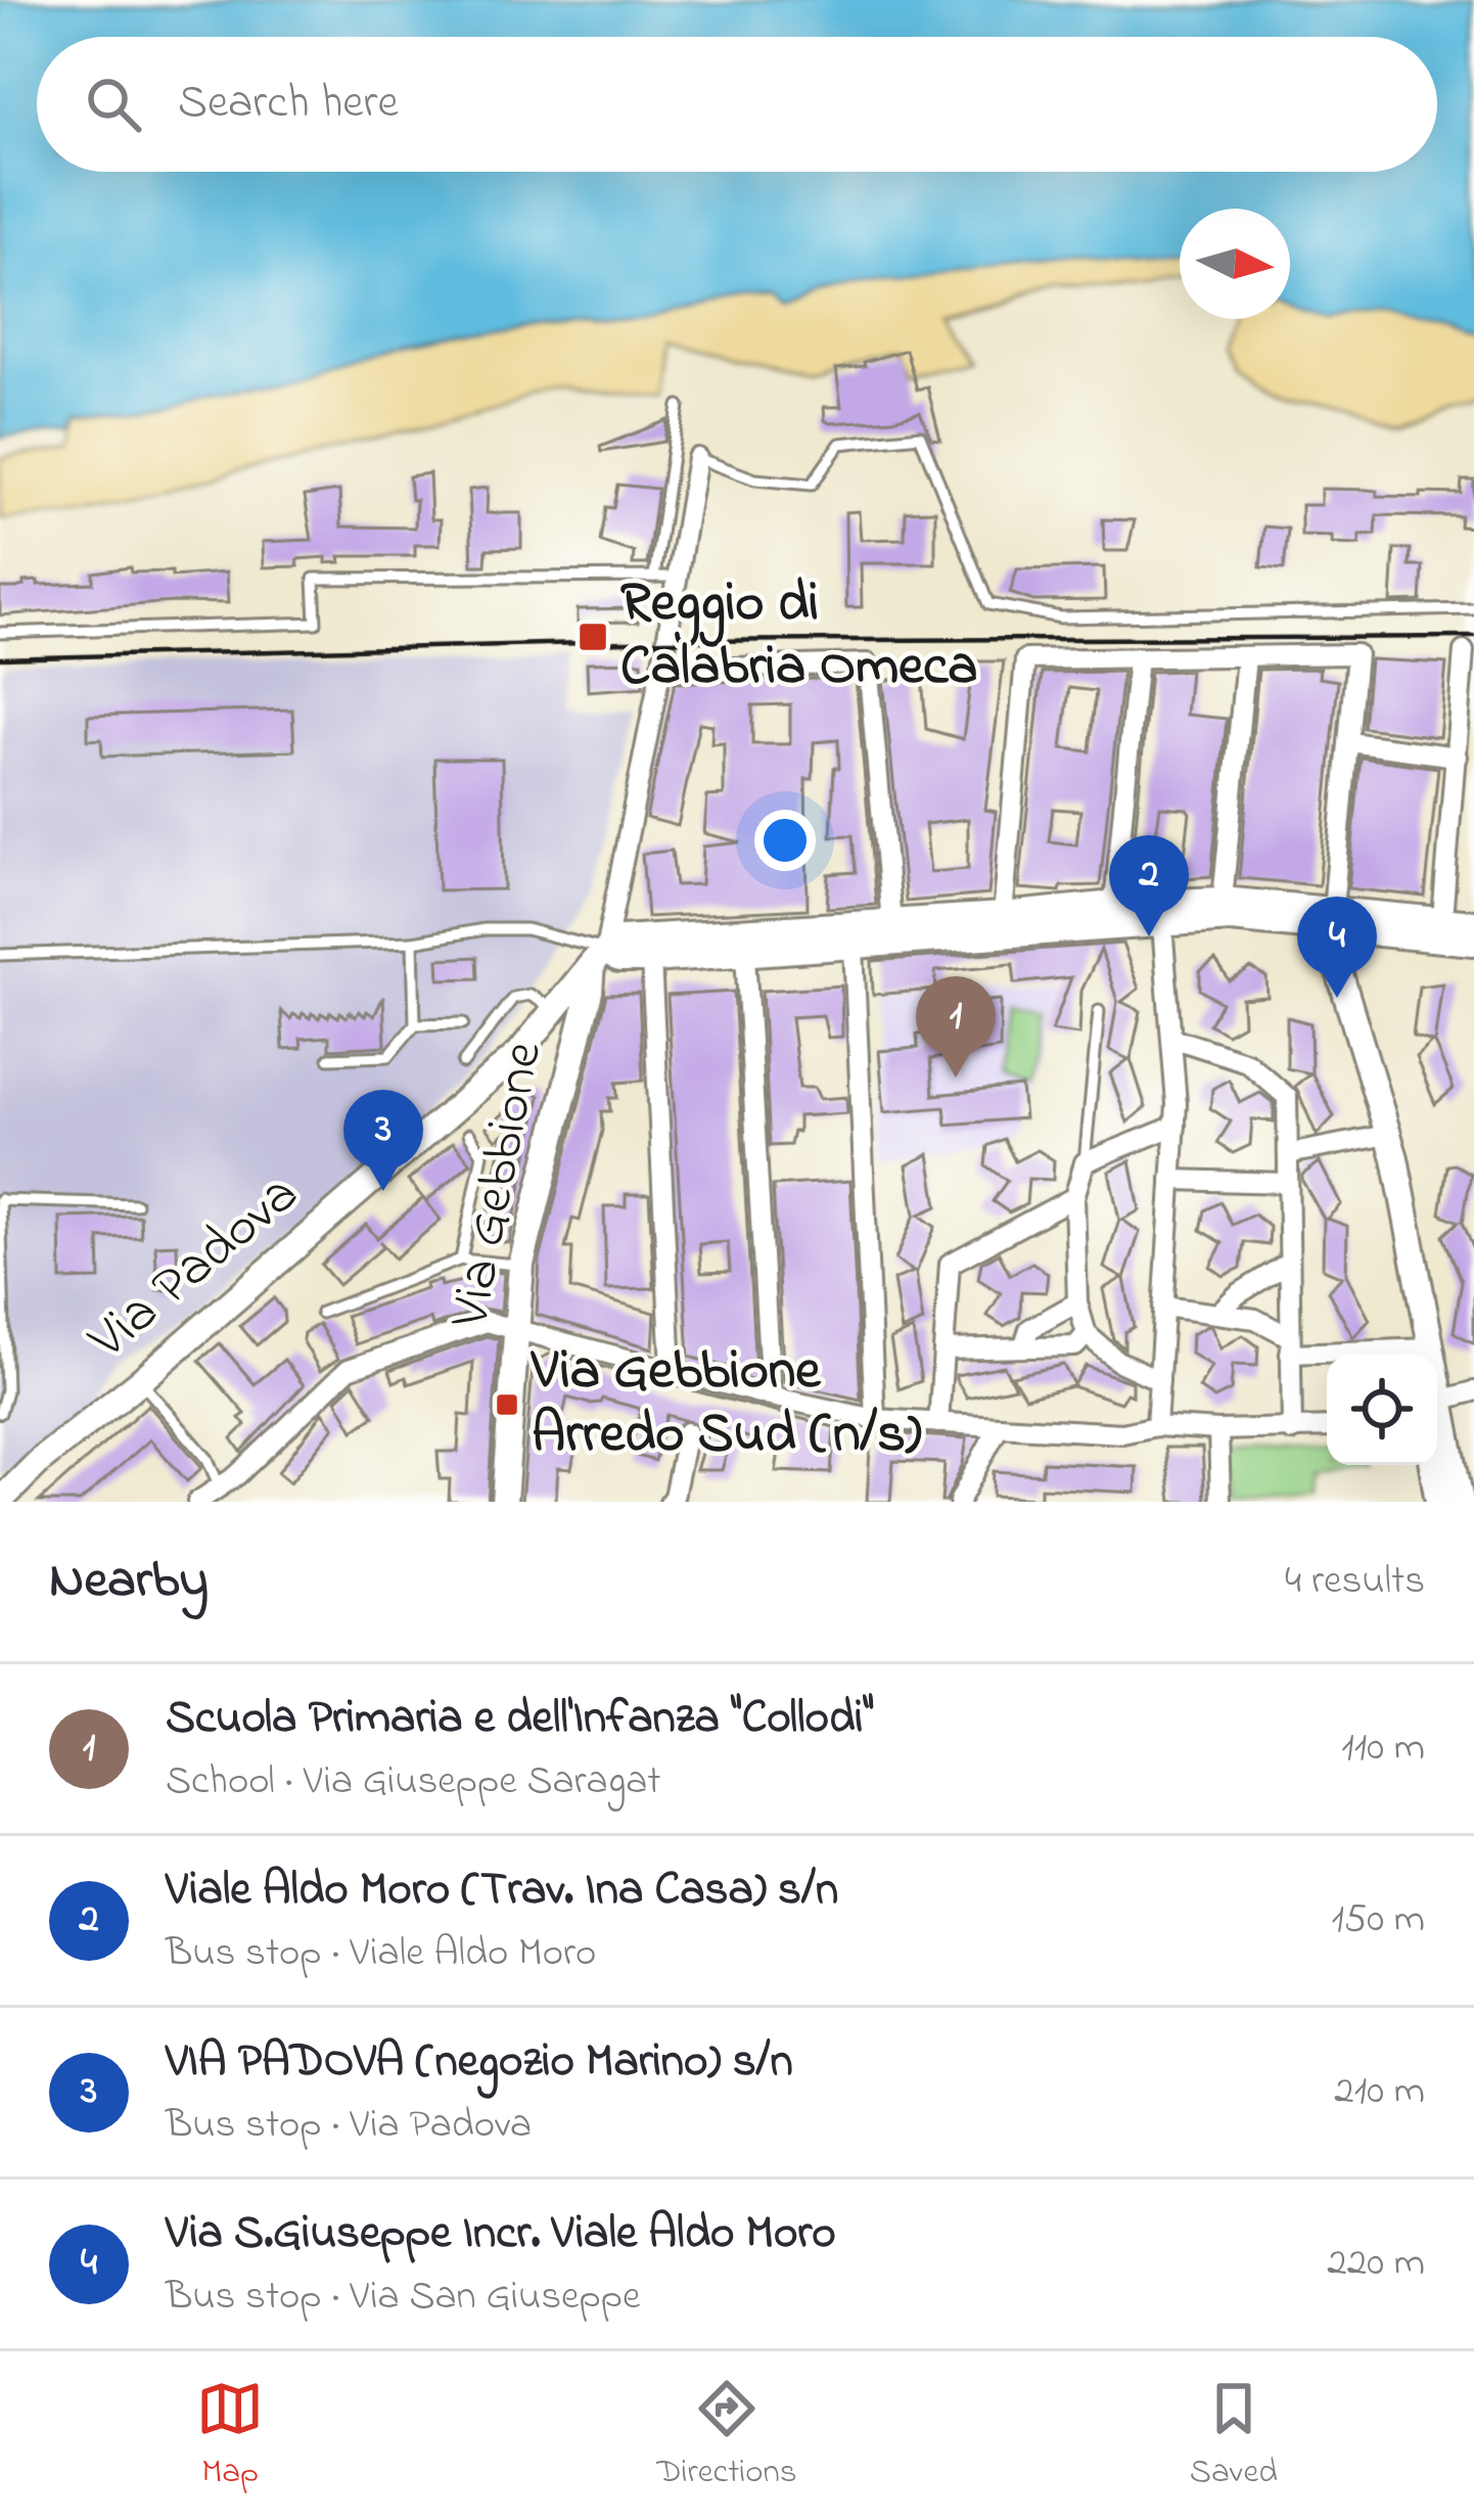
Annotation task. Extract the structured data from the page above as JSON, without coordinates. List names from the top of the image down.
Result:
{
  "streets": {
    "street": ["Via Gebbione", "Via Padova"]
  },
  "crossings": [
    ["Via Gebbione", "Via Padova"]
  ],
  "places": {
    "transit": ["Reggio di Calabria Omeca", "Via Gebbione Arredo Sud (n/s)"]
  },
  "north": "right",
  "page": {
    "search": "Search here",
    "pins": [
      "2",
      "4",
      "1",
      "3"
    ],
    "heading": ["Nearby", "4 results"],
    "list": [
      {
        "mark": "1",
        "name": "Scuola Primaria e dell'Infanza \"Collodi\"",
        "note": "School · Via Giuseppe Saragat",
        "value": "110 m"
      },
      {
        "mark": "2",
        "name": "Viale Aldo Moro (Trav. Ina Casa) s/n",
        "note": "Bus stop · Viale Aldo Moro",
        "value": "150 m"
      },
      {
        "mark": "3",
        "name": "VIA PADOVA (negozio Marino) s/n",
        "note": "Bus stop · Via Padova",
        "value": "210 m"
      },
      {
        "mark": "4",
        "name": "Via S.Giuseppe Incr. Viale Aldo Moro",
        "note": "Bus stop · Via San Giuseppe",
        "value": "220 m"
      }
    ],
    "nav": ["Map", "Directions", "Saved"]
  }
}
